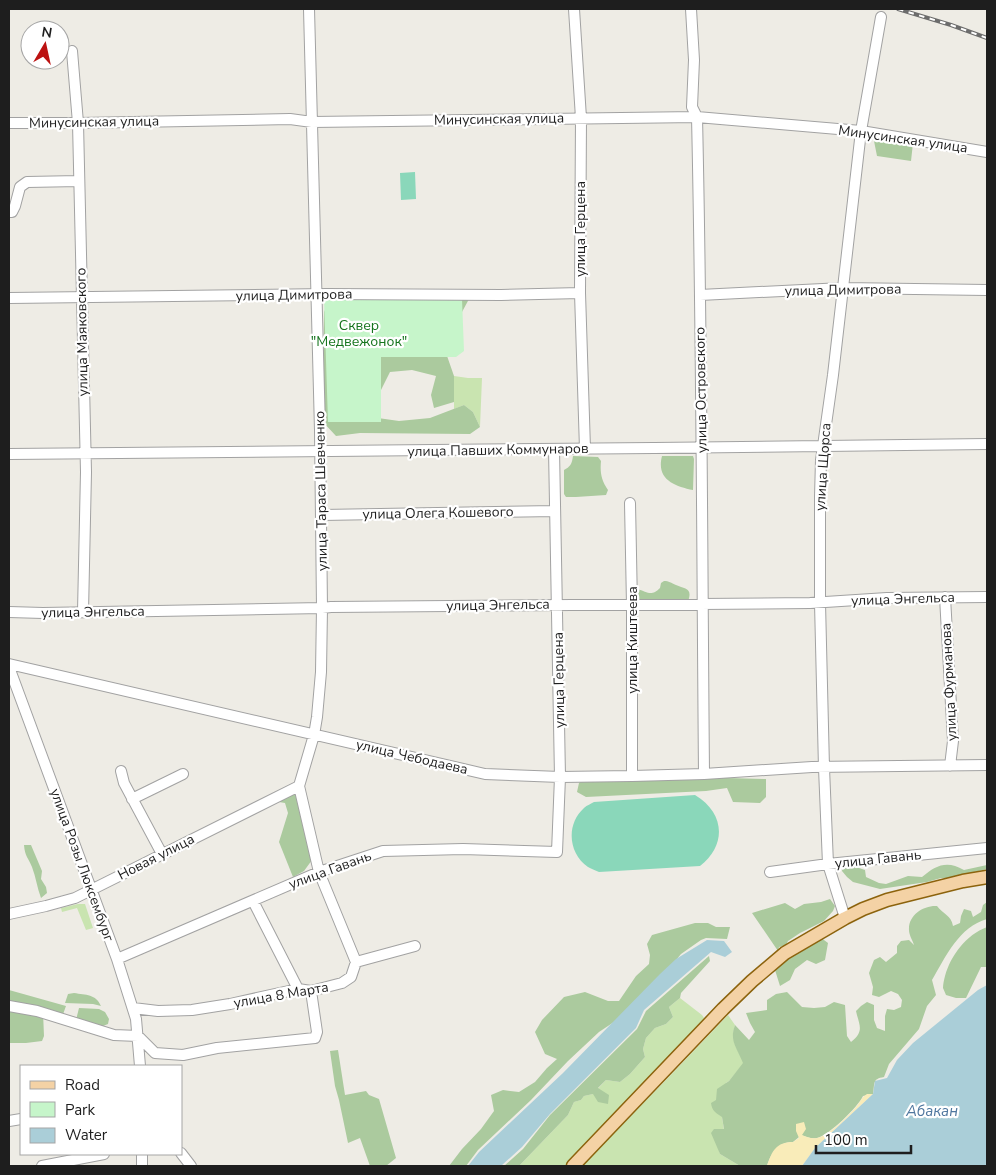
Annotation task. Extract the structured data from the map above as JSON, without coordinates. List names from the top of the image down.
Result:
{
  "streets": {
    "street": [
      "Минусинская улица",
      "улица Герцена",
      "улица Димитрова",
      "улица Маяковского",
      "улица Островского",
      "улица Павших Коммунаров",
      "улица Щорса",
      "улица Тараса Шевченко",
      "улица Олега Кошевого",
      "улица Энгельса",
      "улица Киштеева",
      "улица Фурманова",
      "улица Чебодаева",
      "Новая улица",
      "улица Гавань",
      "улица Розы Люксембург",
      "улица 8 Марта"
    ]
  },
  "crossings": [
    ["Минусинская улица", "улица Герцена"],
    ["Минусинская улица", "улица Маяковского"],
    ["Минусинская улица", "улица Островского"],
    ["Минусинская улица", "улица Щорса"],
    ["Минусинская улица", "улица Тараса Шевченко"],
    ["улица Герцена", "улица Димитрова"],
    ["улица Герцена", "улица Павших Коммунаров"],
    ["улица Герцена", "улица Олега Кошевого"],
    ["улица Герцена", "улица Энгельса"],
    ["улица Герцена", "улица Чебодаева"],
    ["улица Герцена", "улица Гавань"],
    ["улица Димитрова", "улица Маяковского"],
    ["улица Димитрова", "улица Островского"],
    ["улица Димитрова", "улица Щорса"],
    ["улица Димитрова", "улица Тараса Шевченко"],
    ["улица Маяковского", "улица Павших Коммунаров"],
    ["улица Маяковского", "улица Энгельса"],
    ["улица Островского", "улица Павших Коммунаров"],
    ["улица Островского", "улица Энгельса"],
    ["улица Островского", "улица Чебодаева"],
    ["улица Павших Коммунаров", "улица Щорса"],
    ["улица Павших Коммунаров", "улица Тараса Шевченко"],
    ["улица Щорса", "улица Энгельса"],
    ["улица Щорса", "улица Чебодаева"],
    ["улица Щорса", "улица Гавань"],
    ["улица Тараса Шевченко", "улица Олега Кошевого"],
    ["улица Тараса Шевченко", "улица Энгельса"],
    ["улица Тараса Шевченко", "улица Чебодаева"],
    ["улица Тараса Шевченко", "Новая улица"],
    ["улица Тараса Шевченко", "улица Гавань"],
    ["улица Тараса Шевченко", "улица 8 Марта"],
    ["улица Энгельса", "улица Киштеева"],
    ["улица Энгельса", "улица Фурманова"],
    ["улица Киштеева", "улица Чебодаева"],
    ["улица Фурманова", "улица Чебодаева"],
    ["улица Чебодаева", "улица Розы Люксембург"],
    ["Новая улица", "улица Розы Люксембург"],
    ["улица Гавань", "улица Розы Люксембург"],
    ["улица Розы Люксембург", "улица 8 Марта"]
  ],
  "water": ["Абакан"],
  "parks": ["Сквер \"Медвежонок\""],
  "legend": ["Road", "Park", "Water"],
  "scale_bar": "100 m",
  "north": "top"
}
